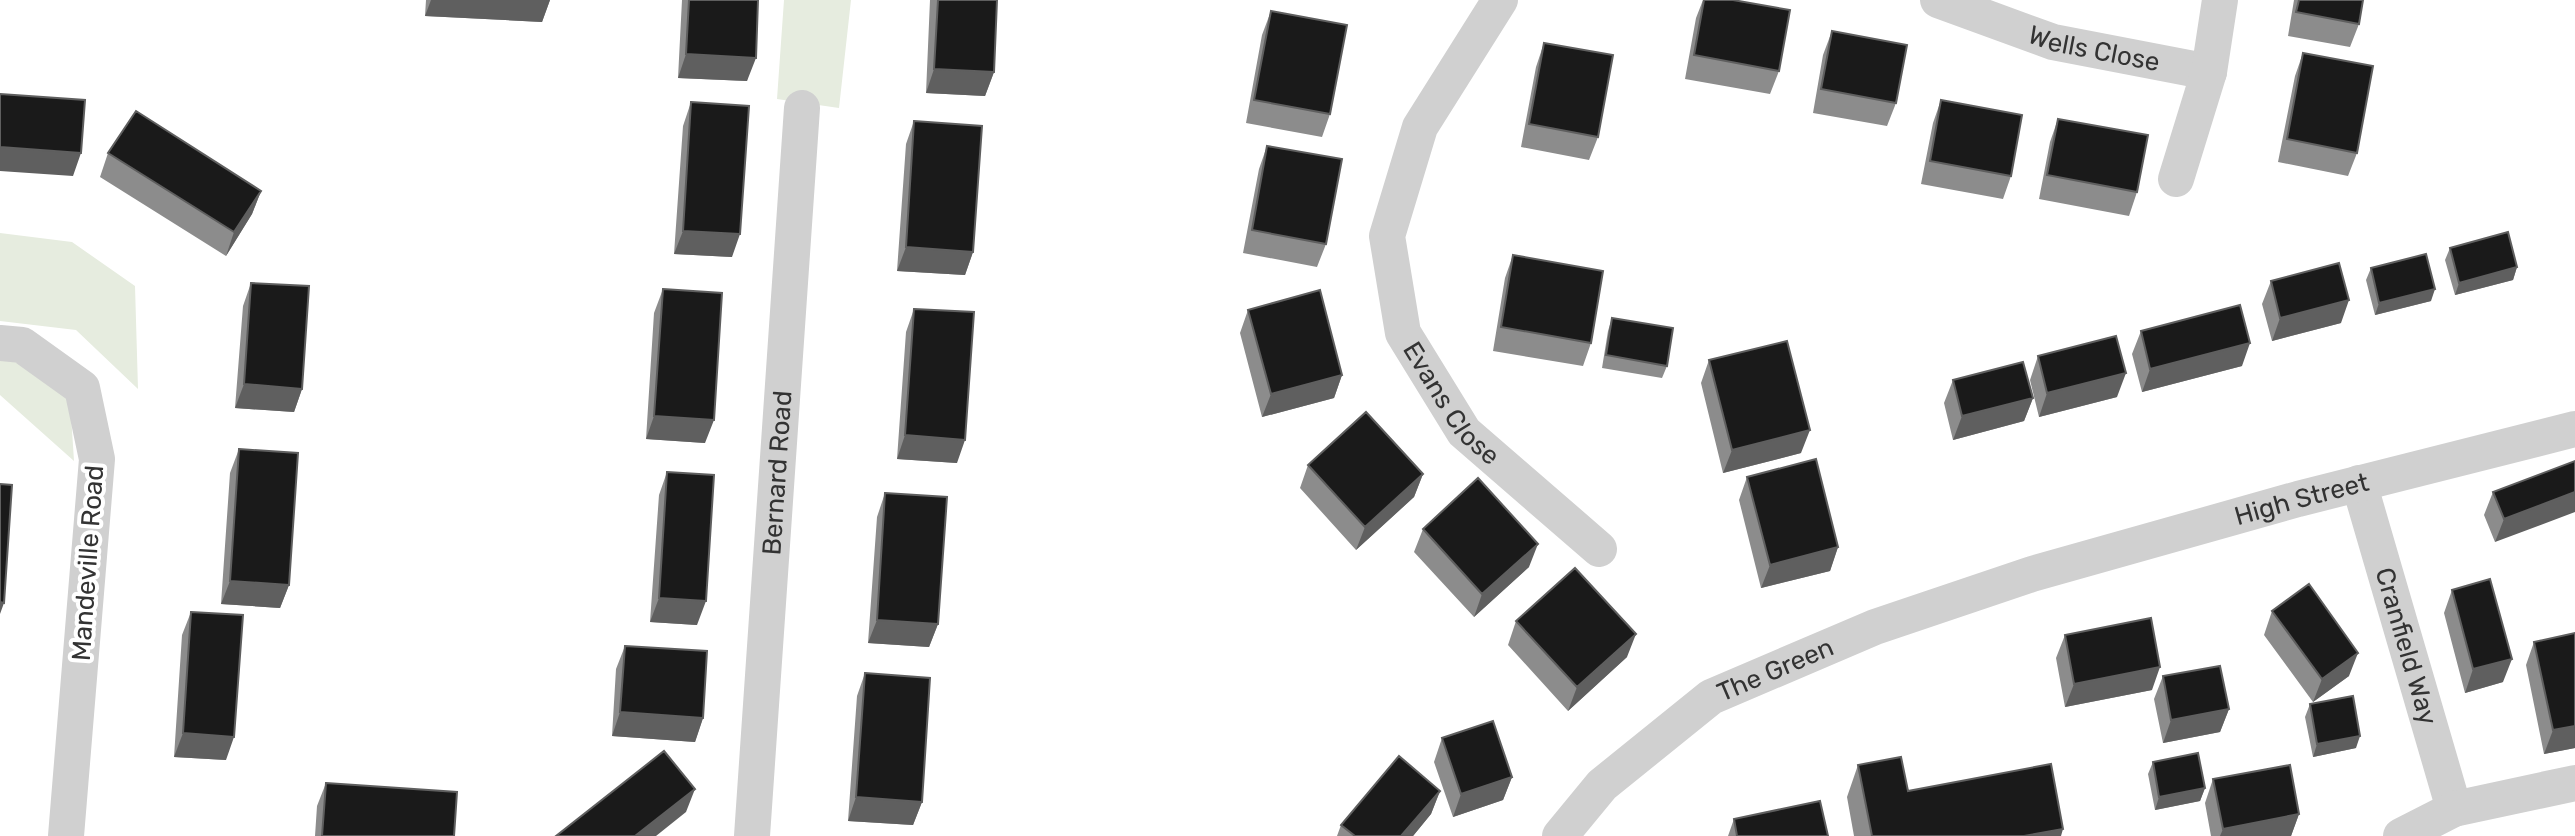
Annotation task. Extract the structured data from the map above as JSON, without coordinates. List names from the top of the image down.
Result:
{
  "streets": {
    "street": [
      "Wells Close",
      "Evans Close",
      "Bernard Road",
      "High Street",
      "Mandeville Road",
      "Cranfield Way",
      "The Green"
    ]
  },
  "crossings": [
    ["High Street", "Cranfield Way"],
    ["High Street", "The Green"]
  ]
}
